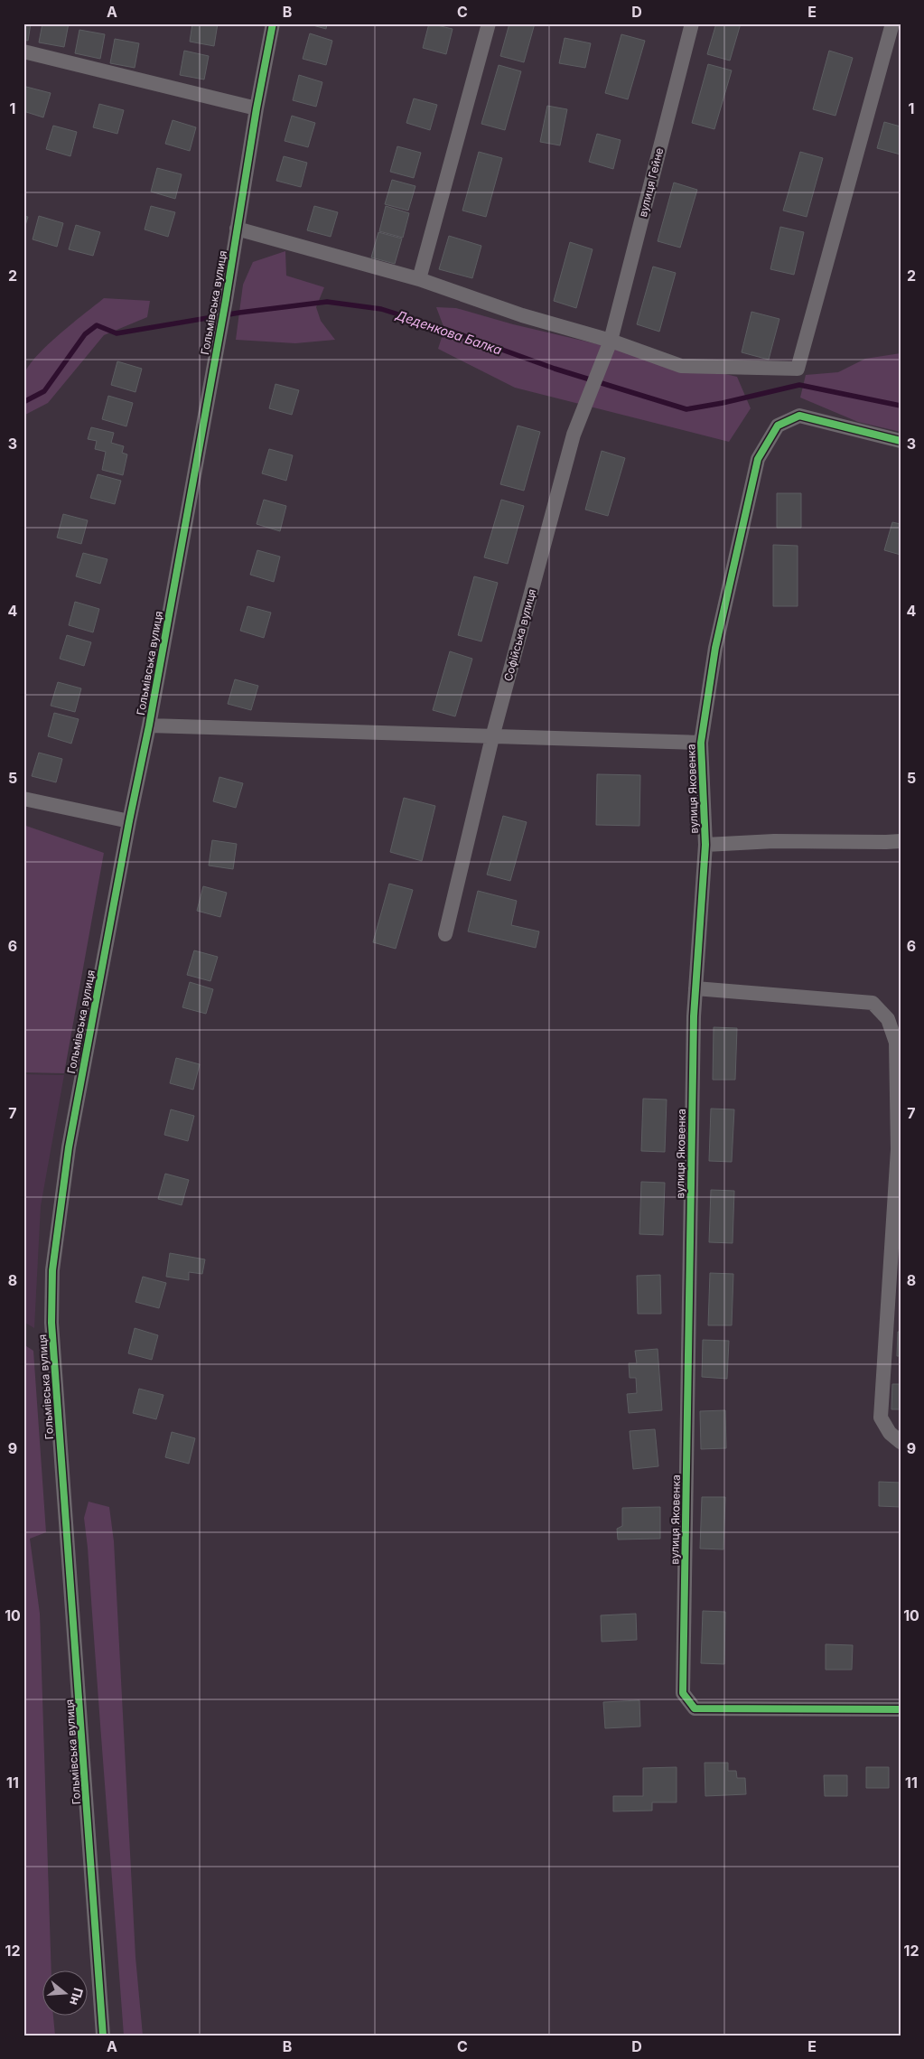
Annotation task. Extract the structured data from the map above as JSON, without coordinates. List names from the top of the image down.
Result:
{
  "streets": {
    "street": [
      "вулиця Гейне",
      "Гольмівська вулиця",
      "Софійська вулиця",
      "вулиця Яковенка"
    ]
  },
  "crossings": [
    ["вулиця Гейне", "Софійська вулиця"]
  ],
  "water": ["Деденкова Балка"],
  "north": "right",
  "grid": {
    "columns": [
      "A",
      "B",
      "C",
      "D",
      "E"
    ],
    "rows": [
      "1",
      "2",
      "3",
      "4",
      "5",
      "6",
      "7",
      "8",
      "9",
      "10",
      "11",
      "12"
    ]
  }
}
